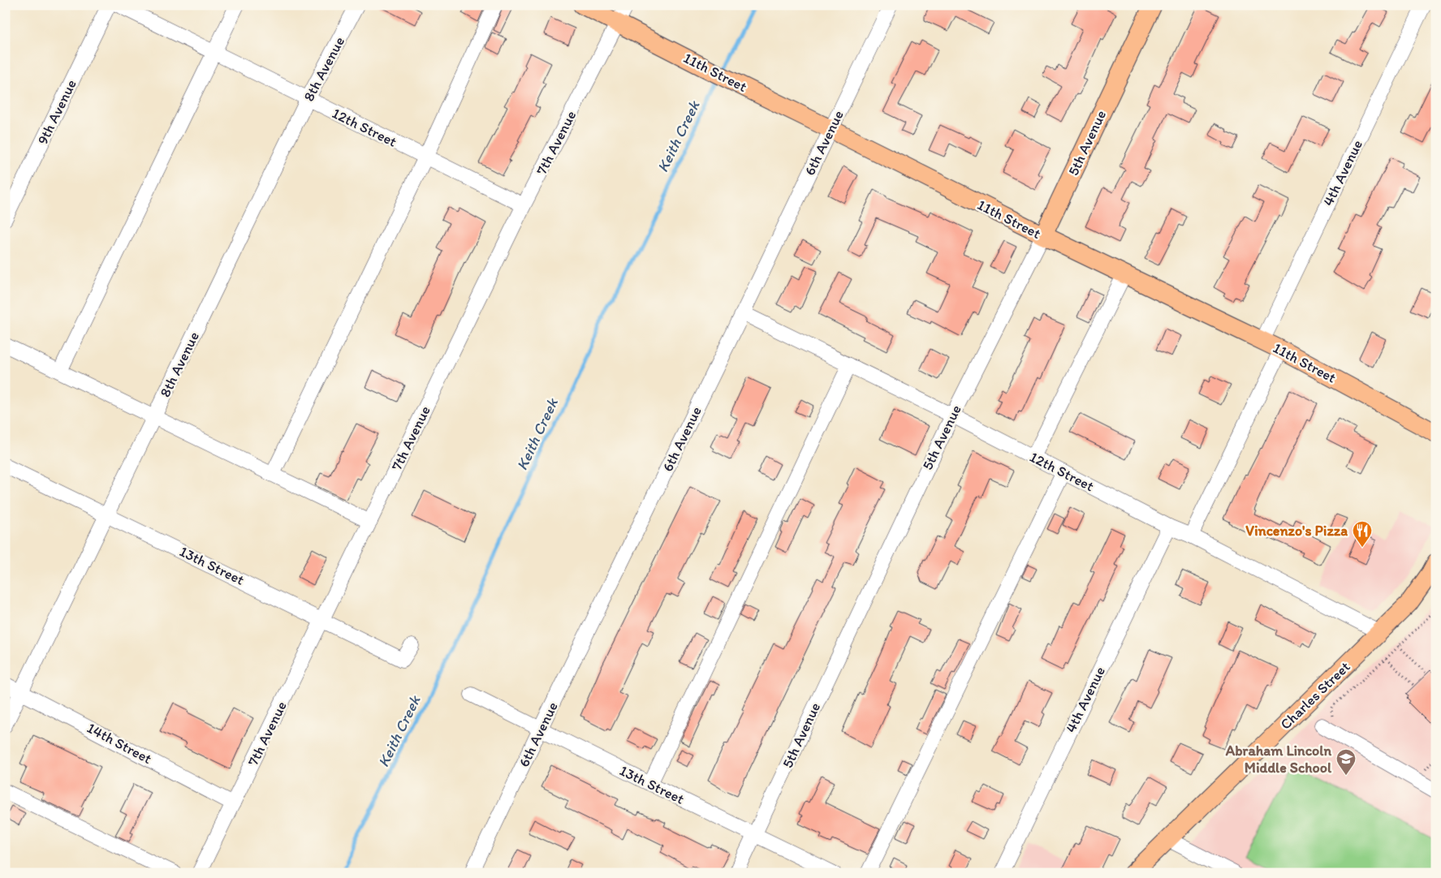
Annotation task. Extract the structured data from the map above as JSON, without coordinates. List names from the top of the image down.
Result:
{
  "streets": {
    "main road": ["11th Street", "5th Avenue", "Charles Street"],
    "street": [
      "8th Avenue",
      "9th Avenue",
      "12th Street",
      "7th Avenue",
      "6th Avenue",
      "4th Avenue",
      "13th Street",
      "14th Street"
    ]
  },
  "crossings": [
    ["8th Avenue", "12th Street"],
    ["8th Avenue", "13th Street"],
    ["8th Avenue", "14th Street"],
    ["11th Street", "7th Avenue"],
    ["11th Street", "6th Avenue"],
    ["11th Street", "5th Avenue"],
    ["11th Street", "4th Avenue"],
    ["12th Street", "7th Avenue"],
    ["12th Street", "6th Avenue"],
    ["12th Street", "5th Avenue"],
    ["12th Street", "4th Avenue"],
    ["12th Street", "Charles Street"],
    ["7th Avenue", "13th Street"],
    ["7th Avenue", "14th Street"],
    ["6th Avenue", "13th Street"],
    ["5th Avenue", "13th Street"]
  ],
  "water": ["Keith Creek"],
  "places": {
    "restaurant": ["Vincenzo's Pizza"],
    "school or university": ["Abraham Lincoln Middle School"]
  }
}
